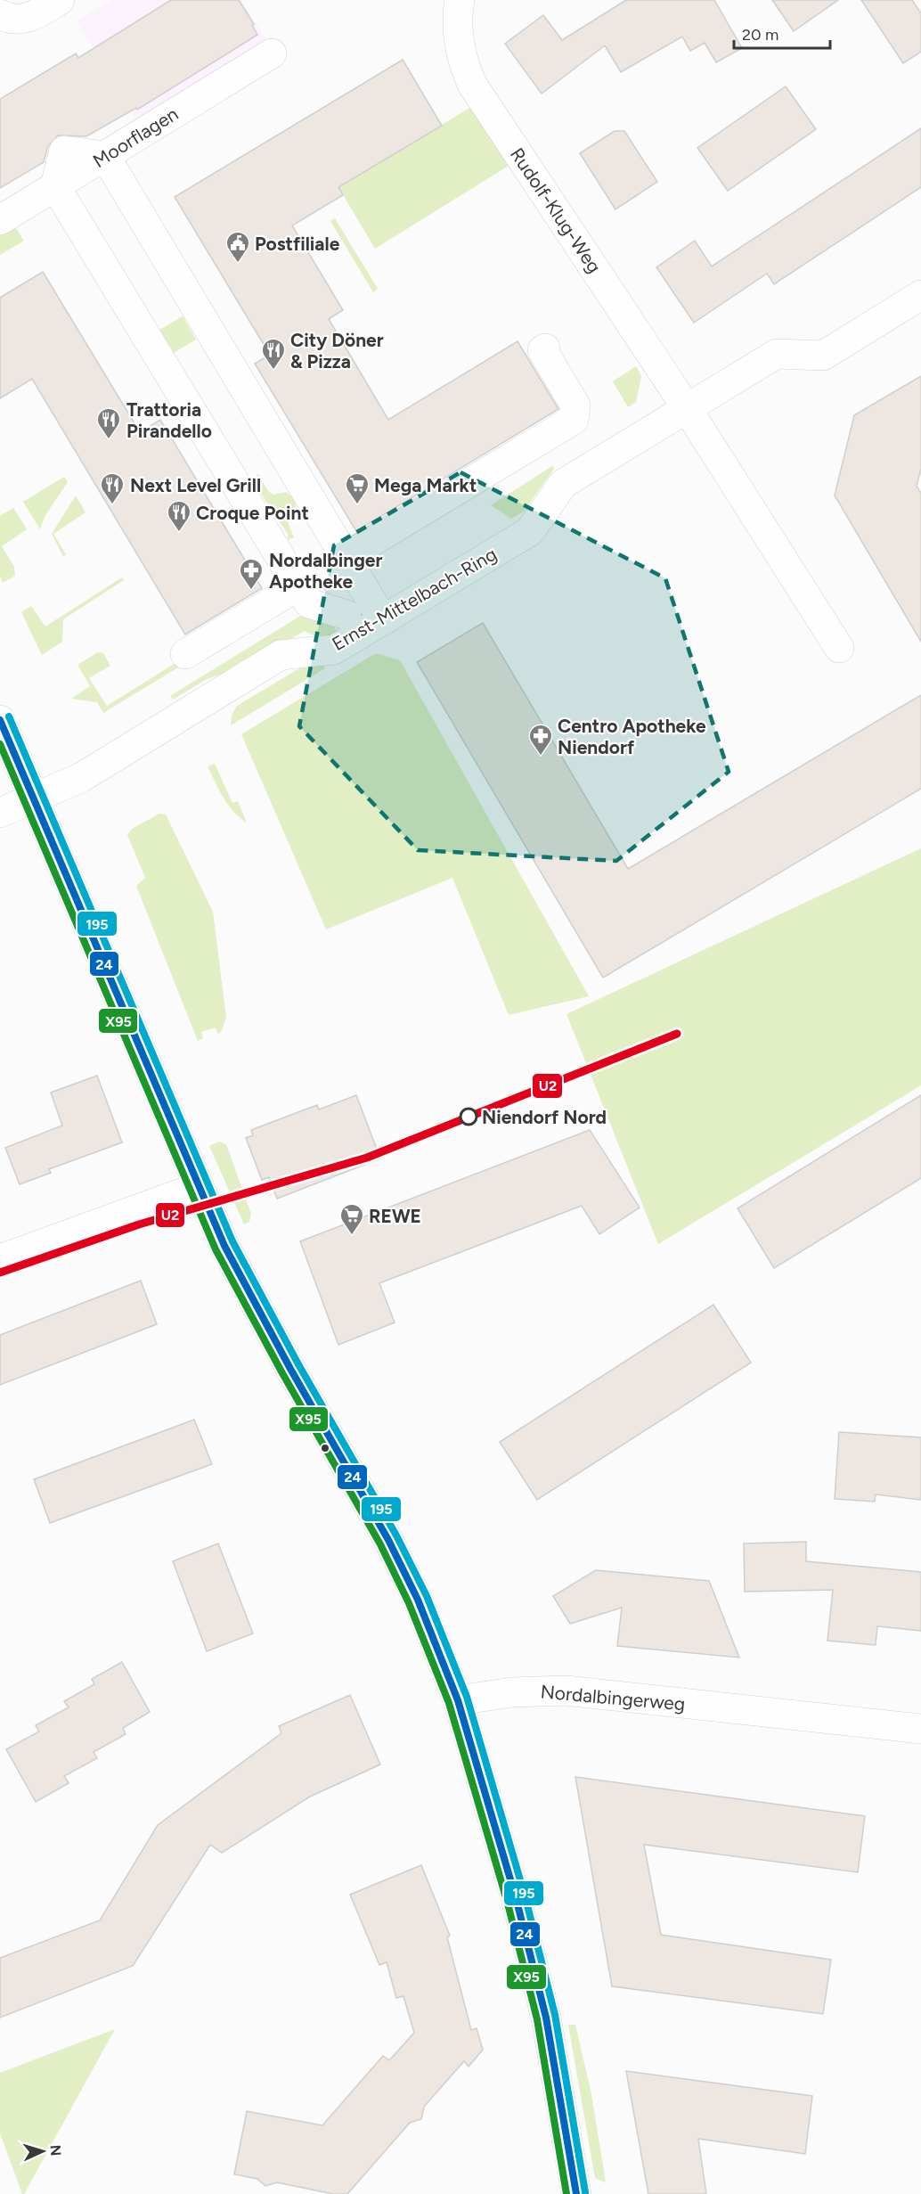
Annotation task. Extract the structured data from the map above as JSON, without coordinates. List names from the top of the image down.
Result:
{
  "streets": {
    "street": [
      "Moorflagen",
      "Rudolf-Klug-Weg",
      "Ernst-Mittelbach-Ring",
      "Nordalbingerweg"
    ]
  },
  "crossings": [
    ["Rudolf-Klug-Weg", "Ernst-Mittelbach-Ring"]
  ],
  "places": {
    "public building": ["Postfiliale"],
    "restaurant": [
      "City Döner & Pizza",
      "Trattoria Pirandello",
      "Next Level Grill",
      "Croque Point"
    ],
    "supermarket": ["Mega Markt", "REWE"],
    "pharmacy": ["Nordalbinger Apotheke", "Centro Apotheke Niendorf"],
    "other": ["Niendorf Nord"]
  },
  "lines": [
    "transit line 195",
    "transit line 24",
    "transit line X95",
    "transit line U2"
  ],
  "scale_bar": "20 m",
  "north": "right"
}
